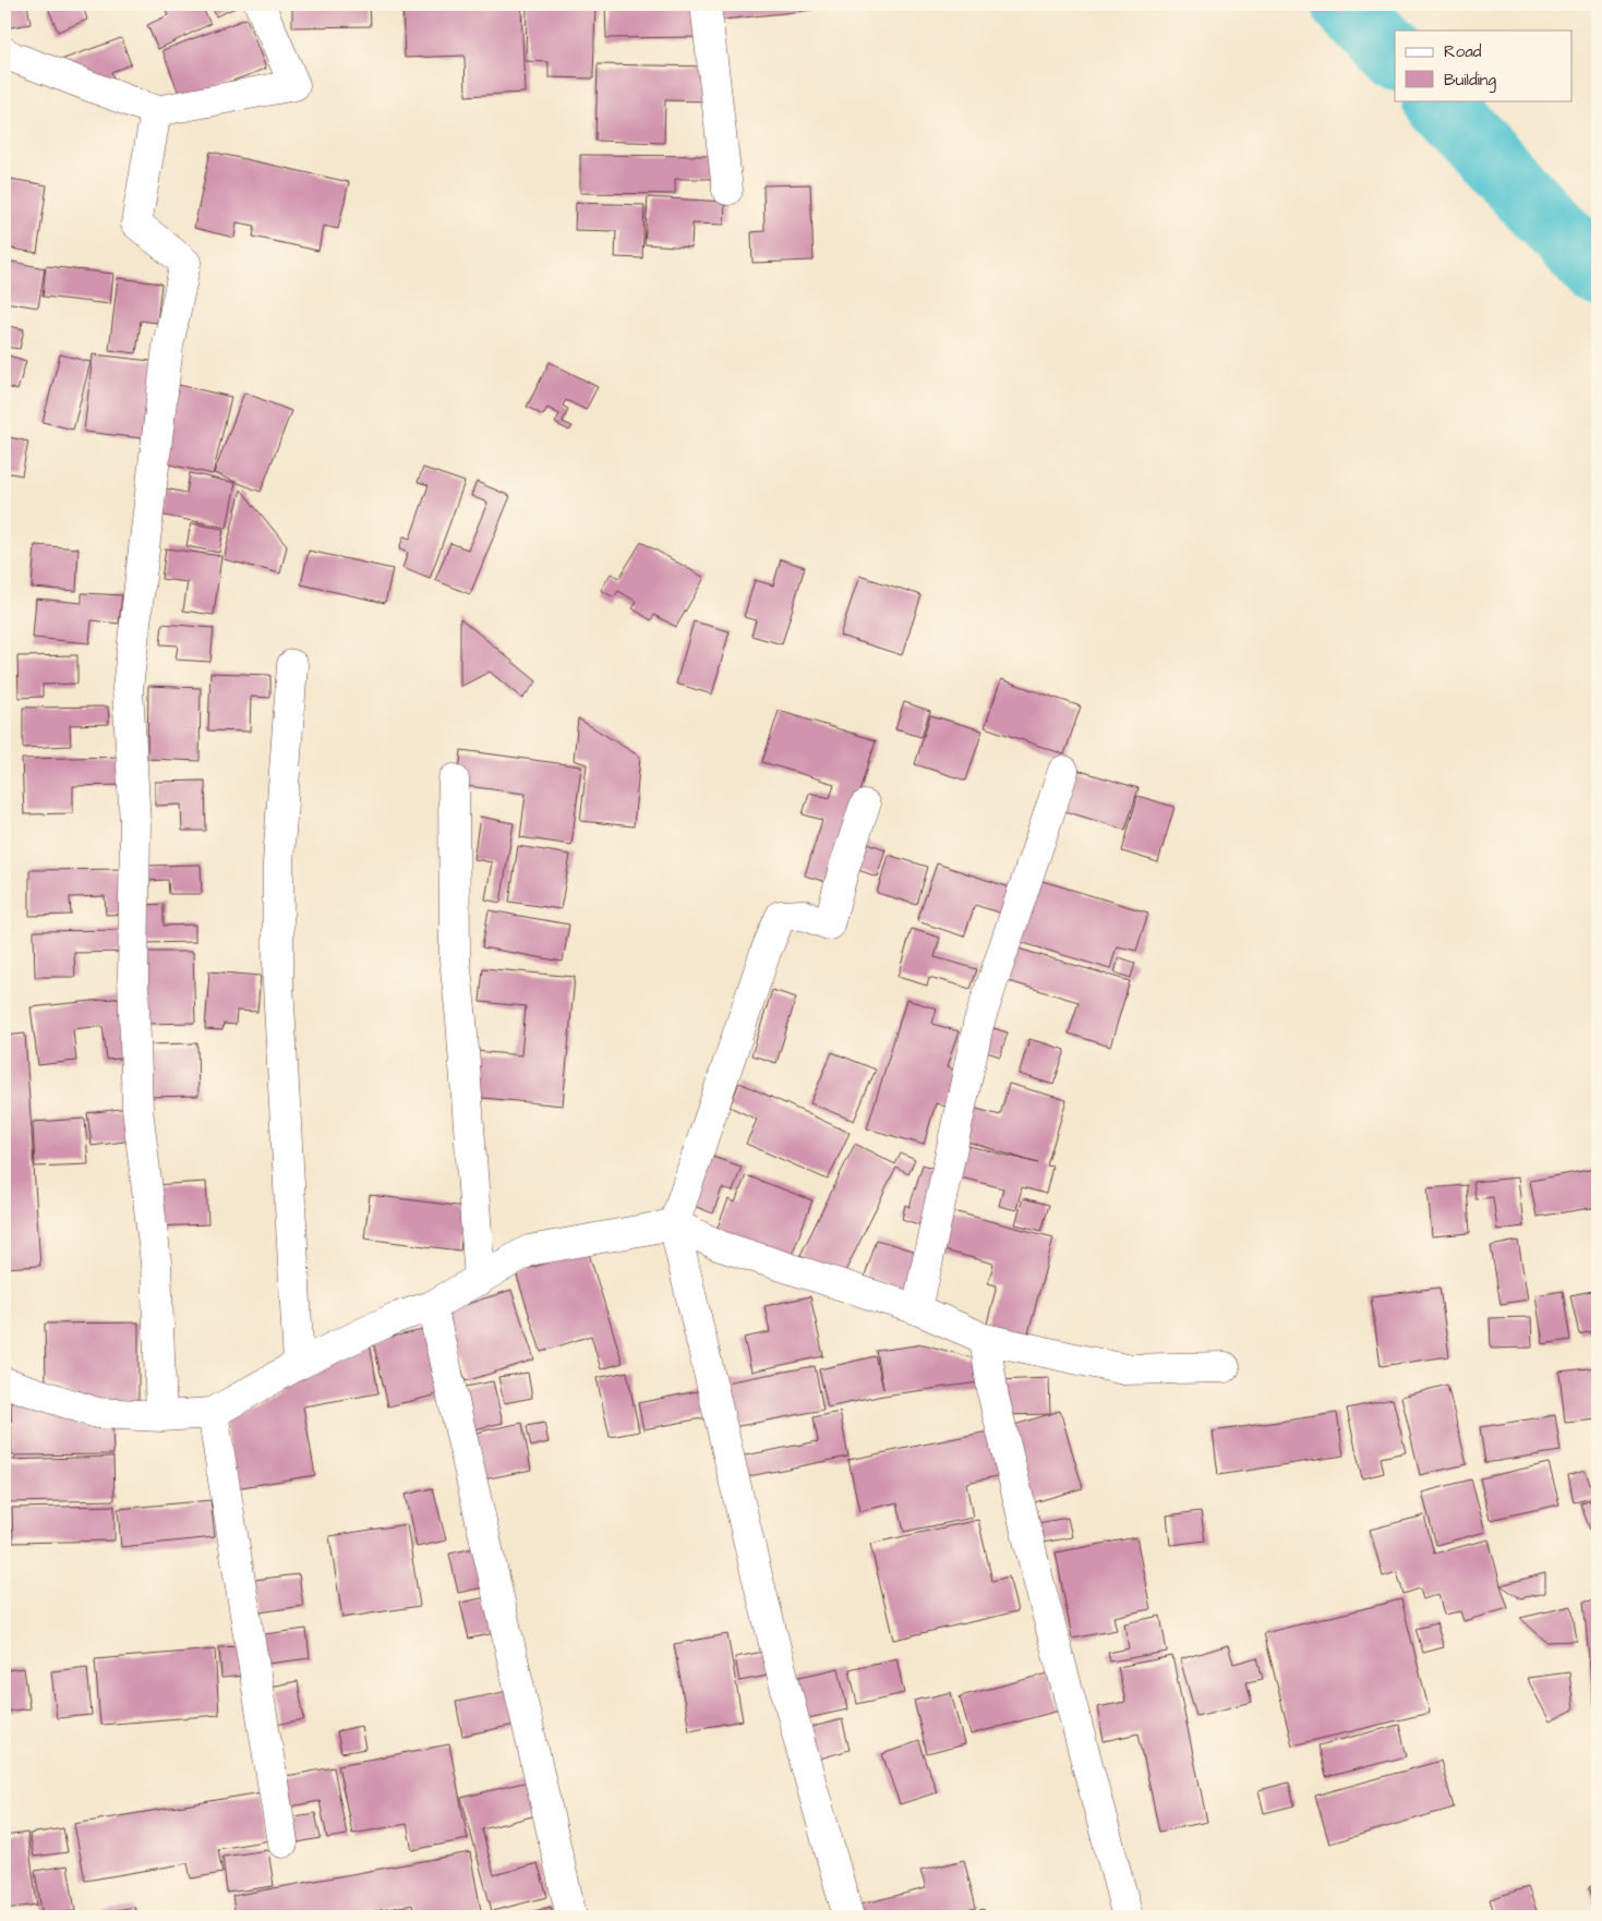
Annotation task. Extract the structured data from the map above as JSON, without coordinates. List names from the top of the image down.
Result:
{
  "legend": ["Road", "Building"]
}
